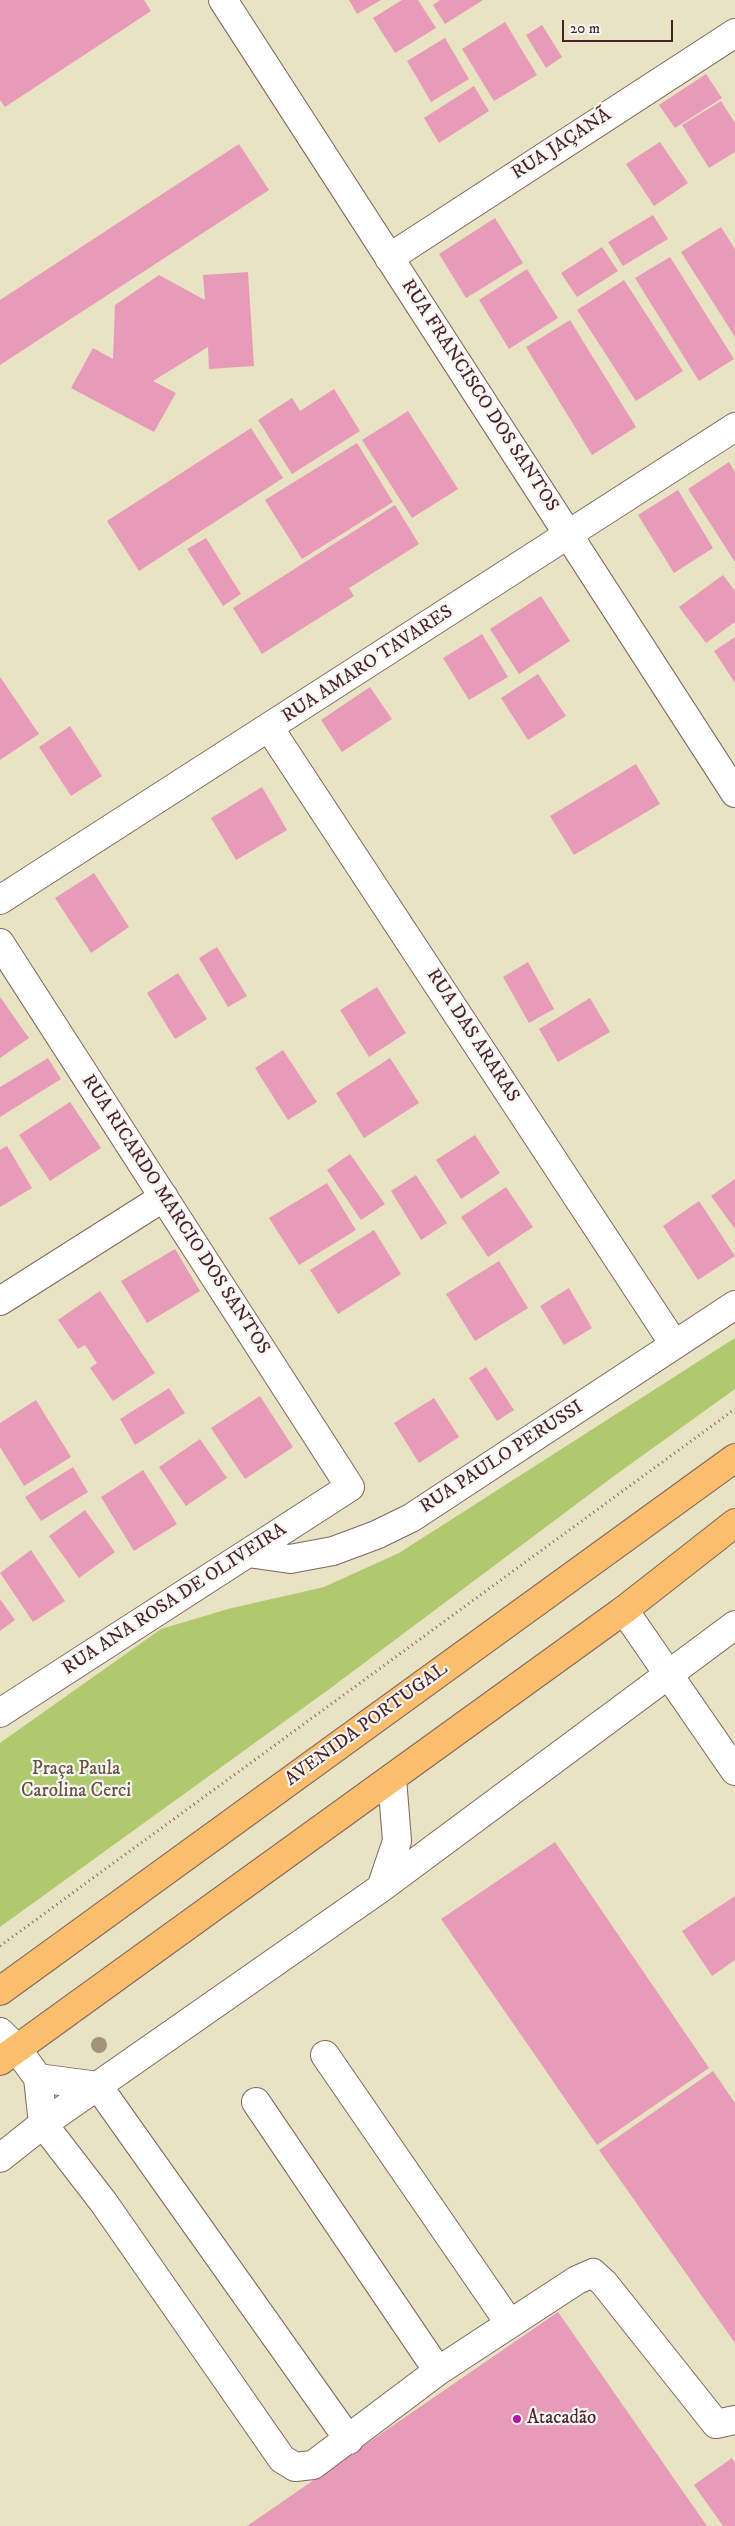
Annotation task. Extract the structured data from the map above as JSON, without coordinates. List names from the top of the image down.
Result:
{
  "streets": {
    "main road": ["AVENIDA PORTUGAL"],
    "street": [
      "RUA JAÇANÃ",
      "RUA FRANCISCO DOS SANTOS",
      "RUA AMARO TAVARES",
      "RUA DAS ARARAS",
      "RUA RICARDO MARCIO DOS SANTOS",
      "RUA PAULO PERUSSI",
      "RUA ANA ROSA DE OLIVEIRA"
    ]
  },
  "crossings": [
    ["RUA JAÇANÃ", "RUA FRANCISCO DOS SANTOS"],
    ["RUA FRANCISCO DOS SANTOS", "RUA AMARO TAVARES"],
    ["RUA AMARO TAVARES", "RUA DAS ARARAS"],
    ["RUA DAS ARARAS", "RUA PAULO PERUSSI"],
    ["RUA RICARDO MARCIO DOS SANTOS", "RUA ANA ROSA DE OLIVEIRA"],
    ["RUA PAULO PERUSSI", "RUA ANA ROSA DE OLIVEIRA"]
  ],
  "parks": ["Praça Paula Carolina Cerci"],
  "places": ["Atacadão"],
  "scale_bar": "20 m"
}
